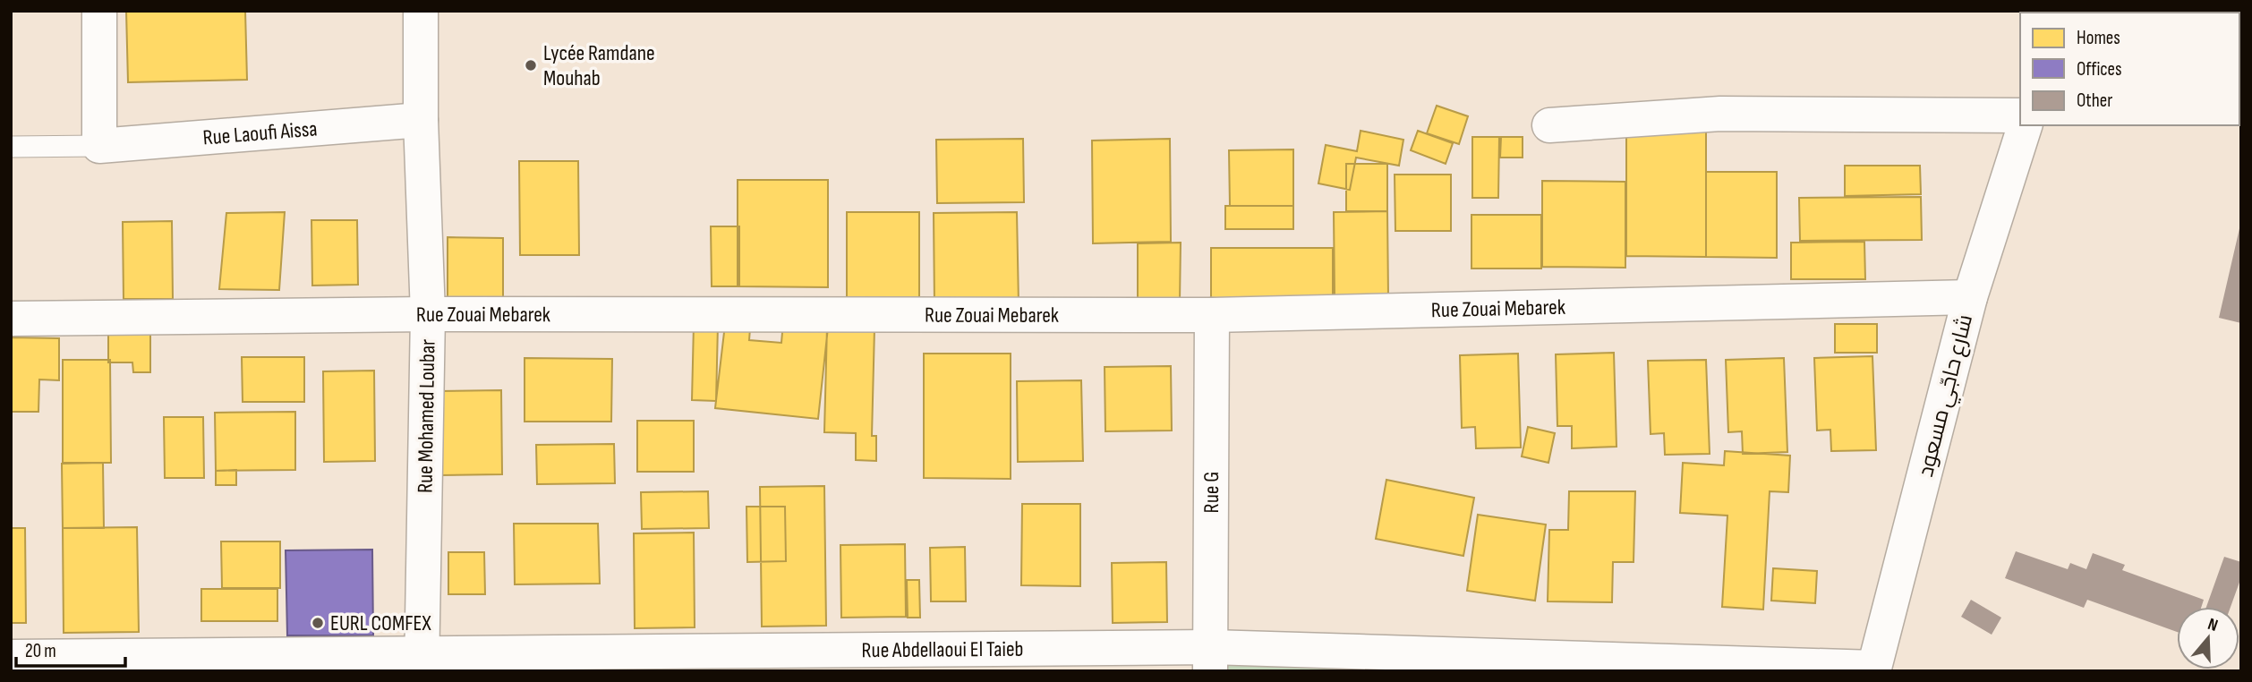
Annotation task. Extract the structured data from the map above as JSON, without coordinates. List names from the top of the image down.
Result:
{
  "streets": {
    "street": [
      "Rue Laoufi Aissa",
      "Rue Zouai Mebarek",
      "شارع حاجّي مسعود",
      "Rue Mohamed Loubar",
      "Rue G",
      "Rue Abdellaoui El Taieb"
    ]
  },
  "crossings": [
    ["Rue Laoufi Aissa", "Rue Mohamed Loubar"],
    ["Rue Zouai Mebarek", "شارع حاجّي مسعود"],
    ["Rue Zouai Mebarek", "Rue Mohamed Loubar"],
    ["Rue Zouai Mebarek", "Rue G"],
    ["شارع حاجّي مسعود", "Rue Abdellaoui El Taieb"],
    ["Rue Mohamed Loubar", "Rue Abdellaoui El Taieb"],
    ["Rue G", "Rue Abdellaoui El Taieb"]
  ],
  "places": ["Lycée Ramdane Mouhab", "EURL COMFEX"],
  "legend": ["Homes", "Offices", "Other"],
  "scale_bar": "20 m",
  "north": "top"
}
